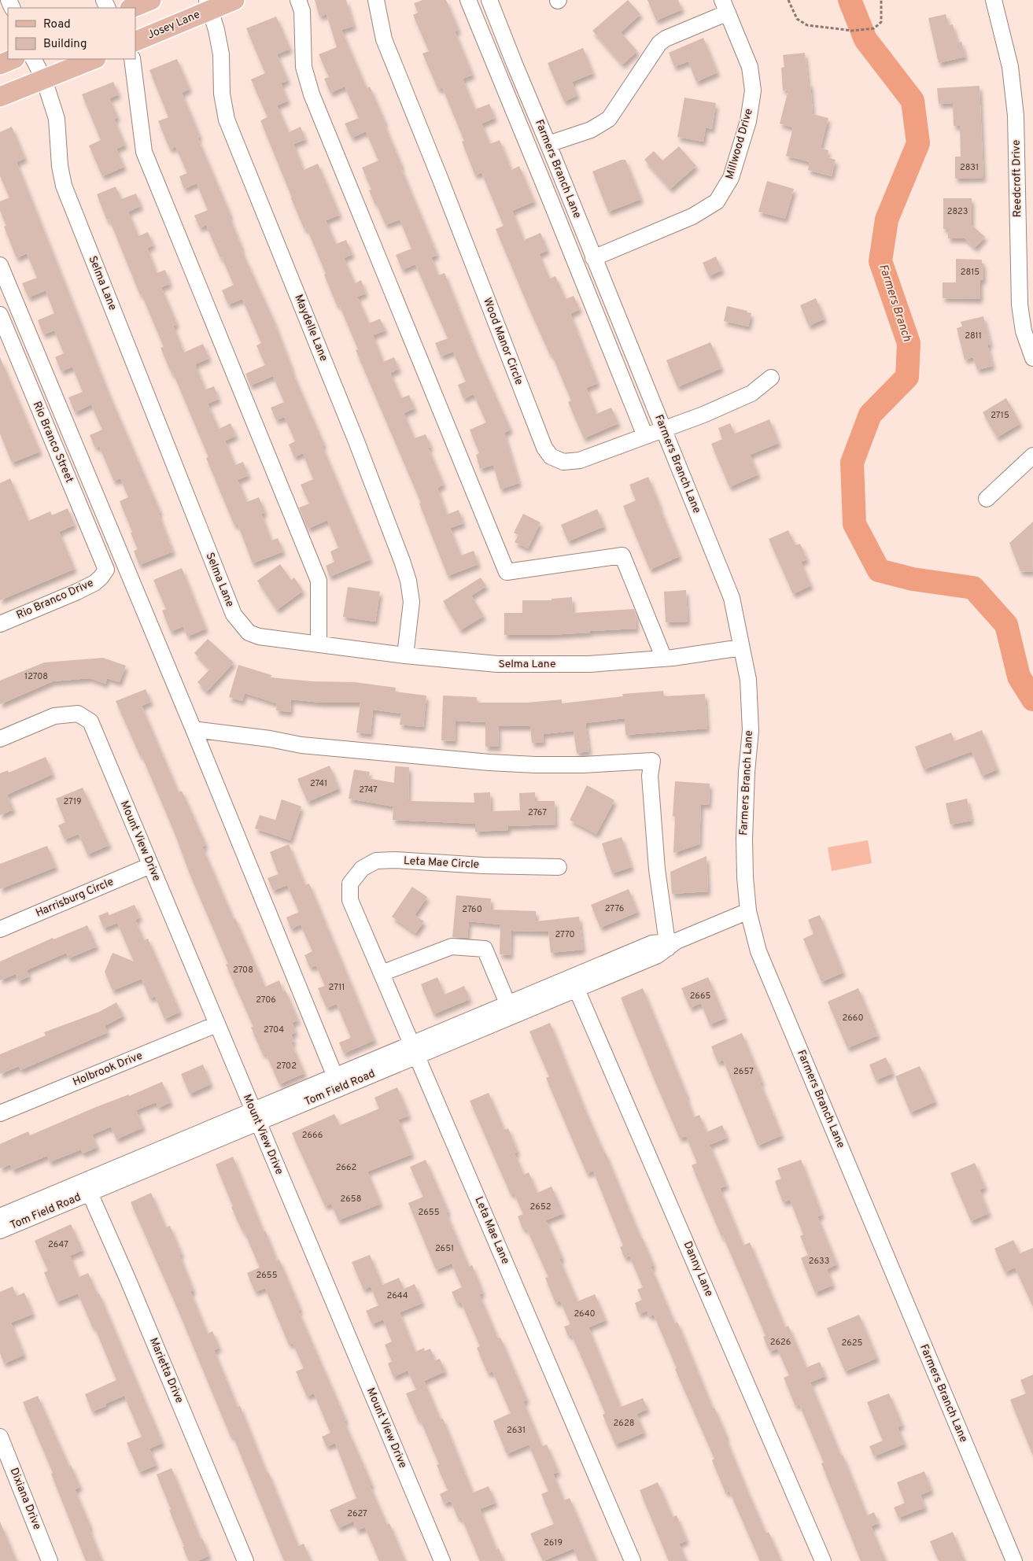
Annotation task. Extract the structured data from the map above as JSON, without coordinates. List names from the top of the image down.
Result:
{
  "streets": {
    "main road": ["Josey Lane"],
    "street": [
      "Millwood Drive",
      "Farmers Branch Lane",
      "Reedcroft Drive",
      "Selma Lane",
      "Maydelle Lane",
      "Wood Manor Circle",
      "Rio Branco Street",
      "Rio Branco Drive",
      "Mount View Drive",
      "Leta Mae Circle",
      "Harrisburg Circle",
      "Holbrook Drive",
      "Tom Field Road",
      "Leta Mae Lane",
      "Danny Lane",
      "Marietta Drive",
      "Dixiana Drive"
    ]
  },
  "crossings": [
    ["Josey Lane", "Maydelle Lane"],
    ["Millwood Drive", "Farmers Branch Lane"],
    ["Farmers Branch Lane", "Selma Lane"],
    ["Farmers Branch Lane", "Wood Manor Circle"],
    ["Farmers Branch Lane", "Tom Field Road"],
    ["Selma Lane", "Maydelle Lane"],
    ["Rio Branco Street", "Rio Branco Drive"],
    ["Mount View Drive", "Harrisburg Circle"],
    ["Mount View Drive", "Holbrook Drive"],
    ["Mount View Drive", "Tom Field Road"],
    ["Leta Mae Circle", "Leta Mae Lane"],
    ["Tom Field Road", "Leta Mae Lane"],
    ["Tom Field Road", "Danny Lane"],
    ["Tom Field Road", "Marietta Drive"]
  ],
  "water": ["Farmers Branch"],
  "house_numbers": [
    "2831",
    "2823",
    "2815",
    "2811",
    "2715",
    "12708",
    "2741",
    "2747",
    "2719",
    "2767",
    "2776",
    "2760",
    "2770",
    "2708",
    "2711",
    "2665",
    "2706",
    "2660",
    "2704",
    "2702",
    "2657",
    "2666",
    "2662",
    "2658",
    "2652",
    "2655",
    "2647",
    "2651",
    "2633",
    "2655",
    "2644",
    "2640",
    "2626",
    "2625",
    "2628",
    "2631",
    "2627",
    "2619"
  ],
  "legend": ["Road", "Building"]
}
